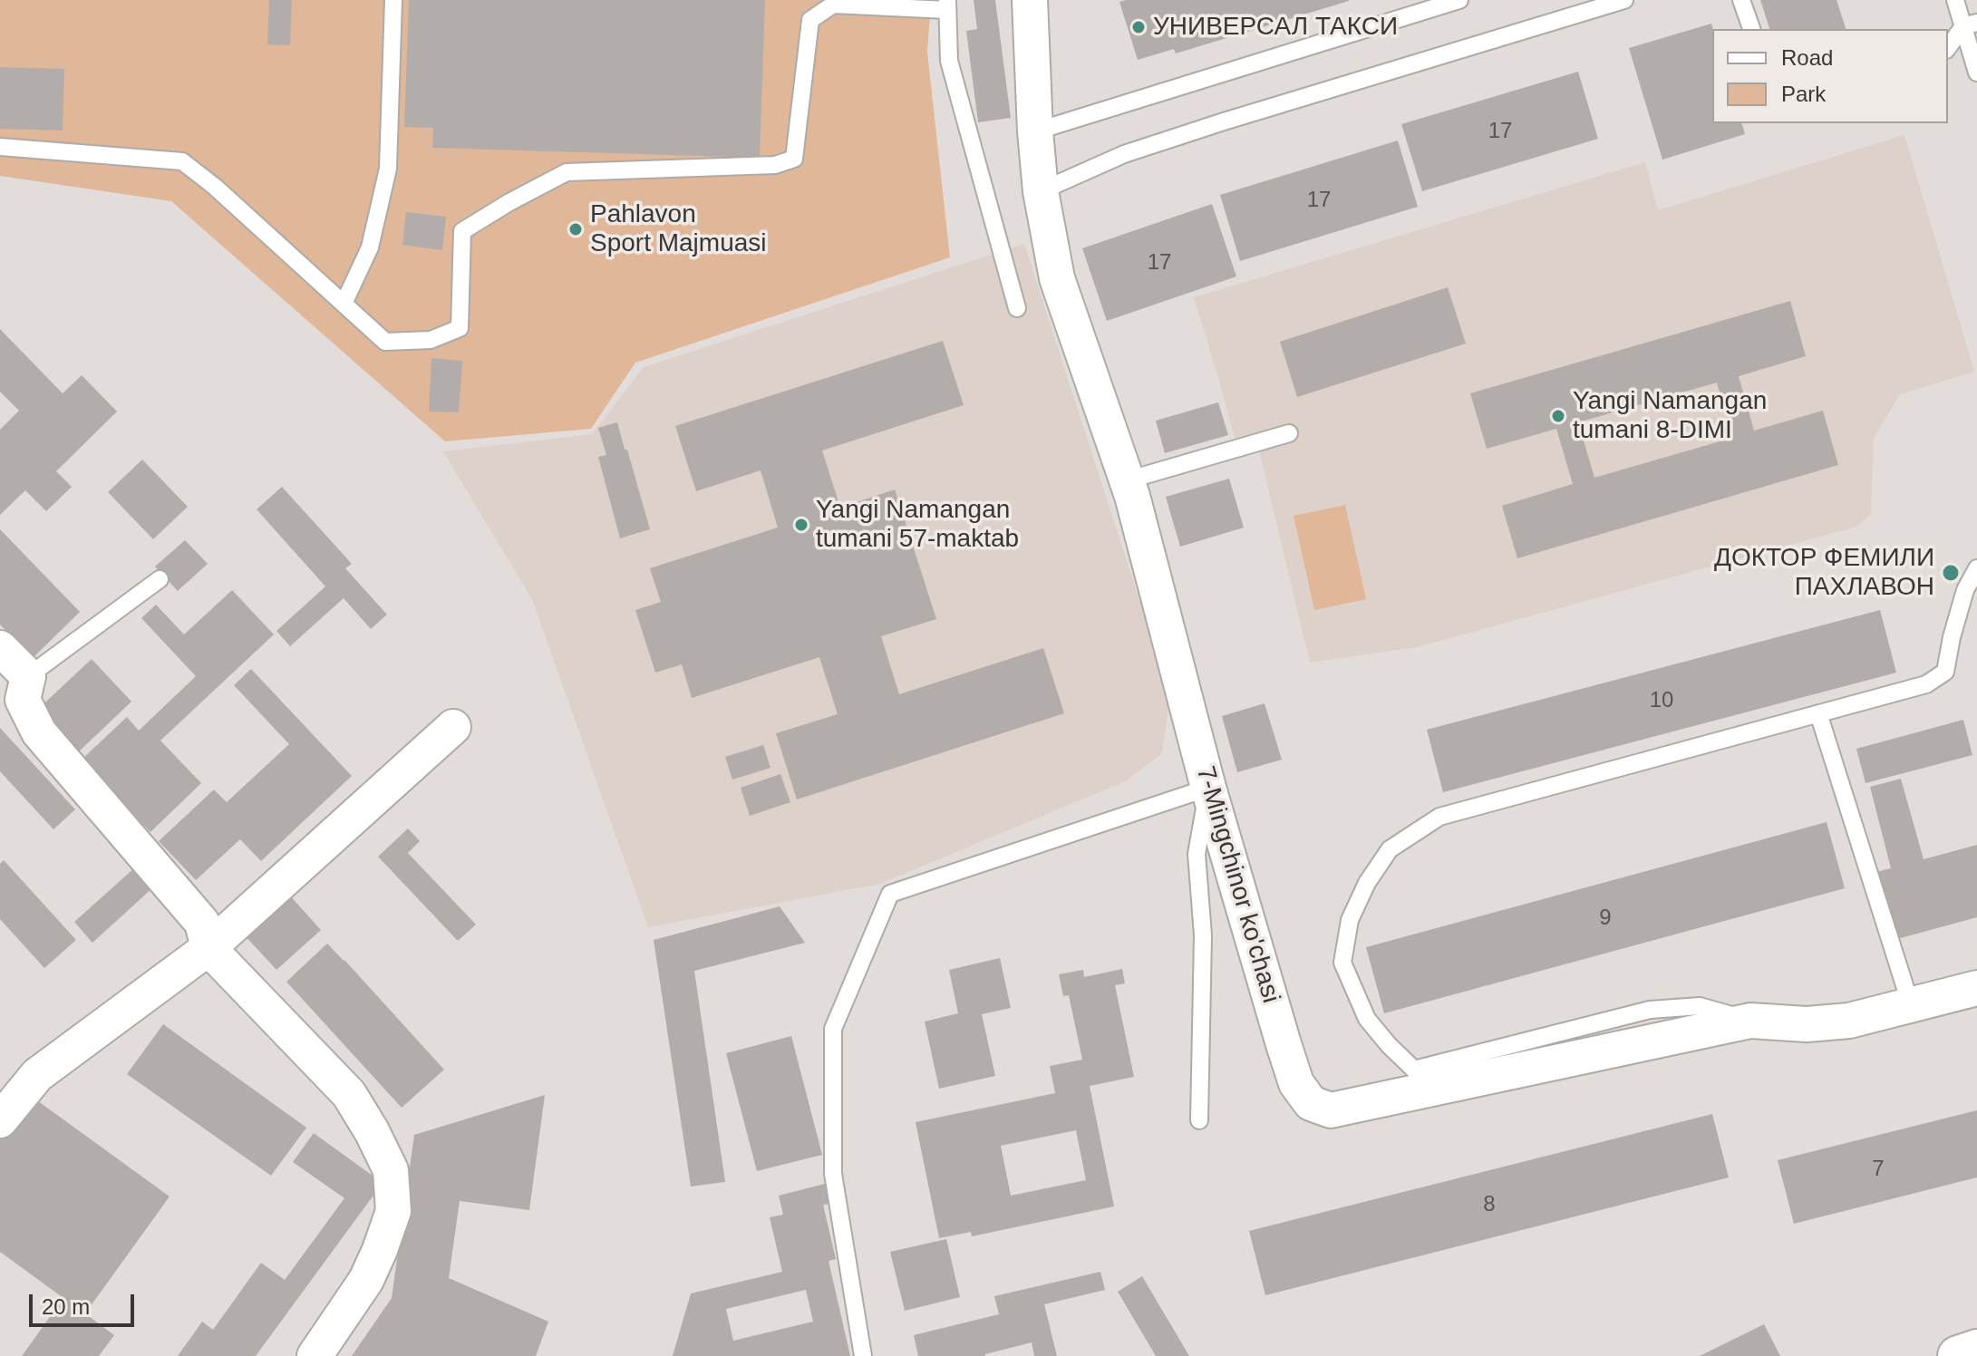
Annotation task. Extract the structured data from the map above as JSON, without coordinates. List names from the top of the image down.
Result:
{
  "streets": {
    "street": ["7-Mingchinor ko'chasi"]
  },
  "places": [
    "УНИВЕРСАЛ ТАКСИ",
    "Pahlavon Sport Majmuasi",
    "Yangi Namangan tumani 8-DIMI",
    "Yangi Namangan tumani 57-maktab",
    "ДОКТОР ФЕМИЛИ ПАХЛАВОН"
  ],
  "house_numbers": [
    "17",
    "17",
    "17",
    "10",
    "9",
    "7",
    "8"
  ],
  "legend": ["Road", "Park"],
  "scale_bar": "20 m"
}
